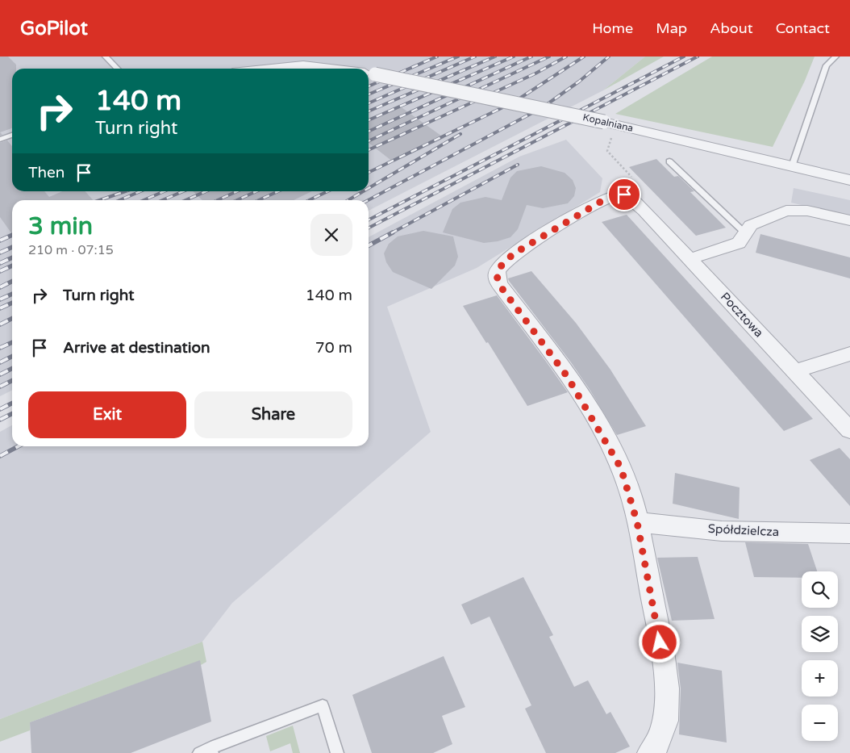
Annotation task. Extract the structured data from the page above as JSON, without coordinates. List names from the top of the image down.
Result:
{
  "streets": {
    "street": ["Kopalniana", "Pocztowa", "Spółdzielcza"]
  },
  "page": {
    "header": "GoPilot",
    "nav": [
      "Home",
      "Map",
      "About",
      "Contact"
    ],
    "turn": ["140 m", "Turn right"],
    "then": "Then",
    "heading": ["3 min", "210 m · 07:15"],
    "list": [
      {
        "name": "Turn right",
        "value": "140 m"
      },
      {
        "name": "Arrive at destination",
        "value": "70 m"
      }
    ],
    "buttons": ["Exit", "Share"],
    "map_buttons": ["+", "−"]
  }
}
